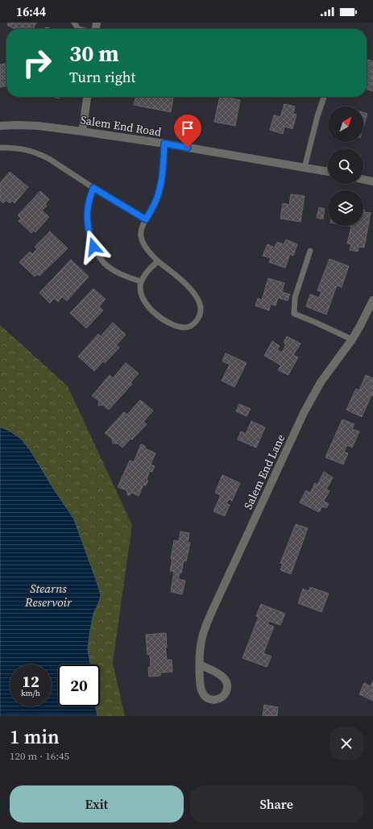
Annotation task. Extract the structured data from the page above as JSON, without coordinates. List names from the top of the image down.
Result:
{
  "streets": {
    "street": ["Salem End Road", "Salem End Lane"]
  },
  "water": ["Stearns Reservoir"],
  "north": "top right",
  "page": {
    "status": "16:44",
    "turn": ["30 m", "Turn right"],
    "speed": "12 km/h",
    "limit": "20",
    "heading": ["1 min", "120 m · 16:45"],
    "buttons": ["Exit", "Share"]
  }
}
